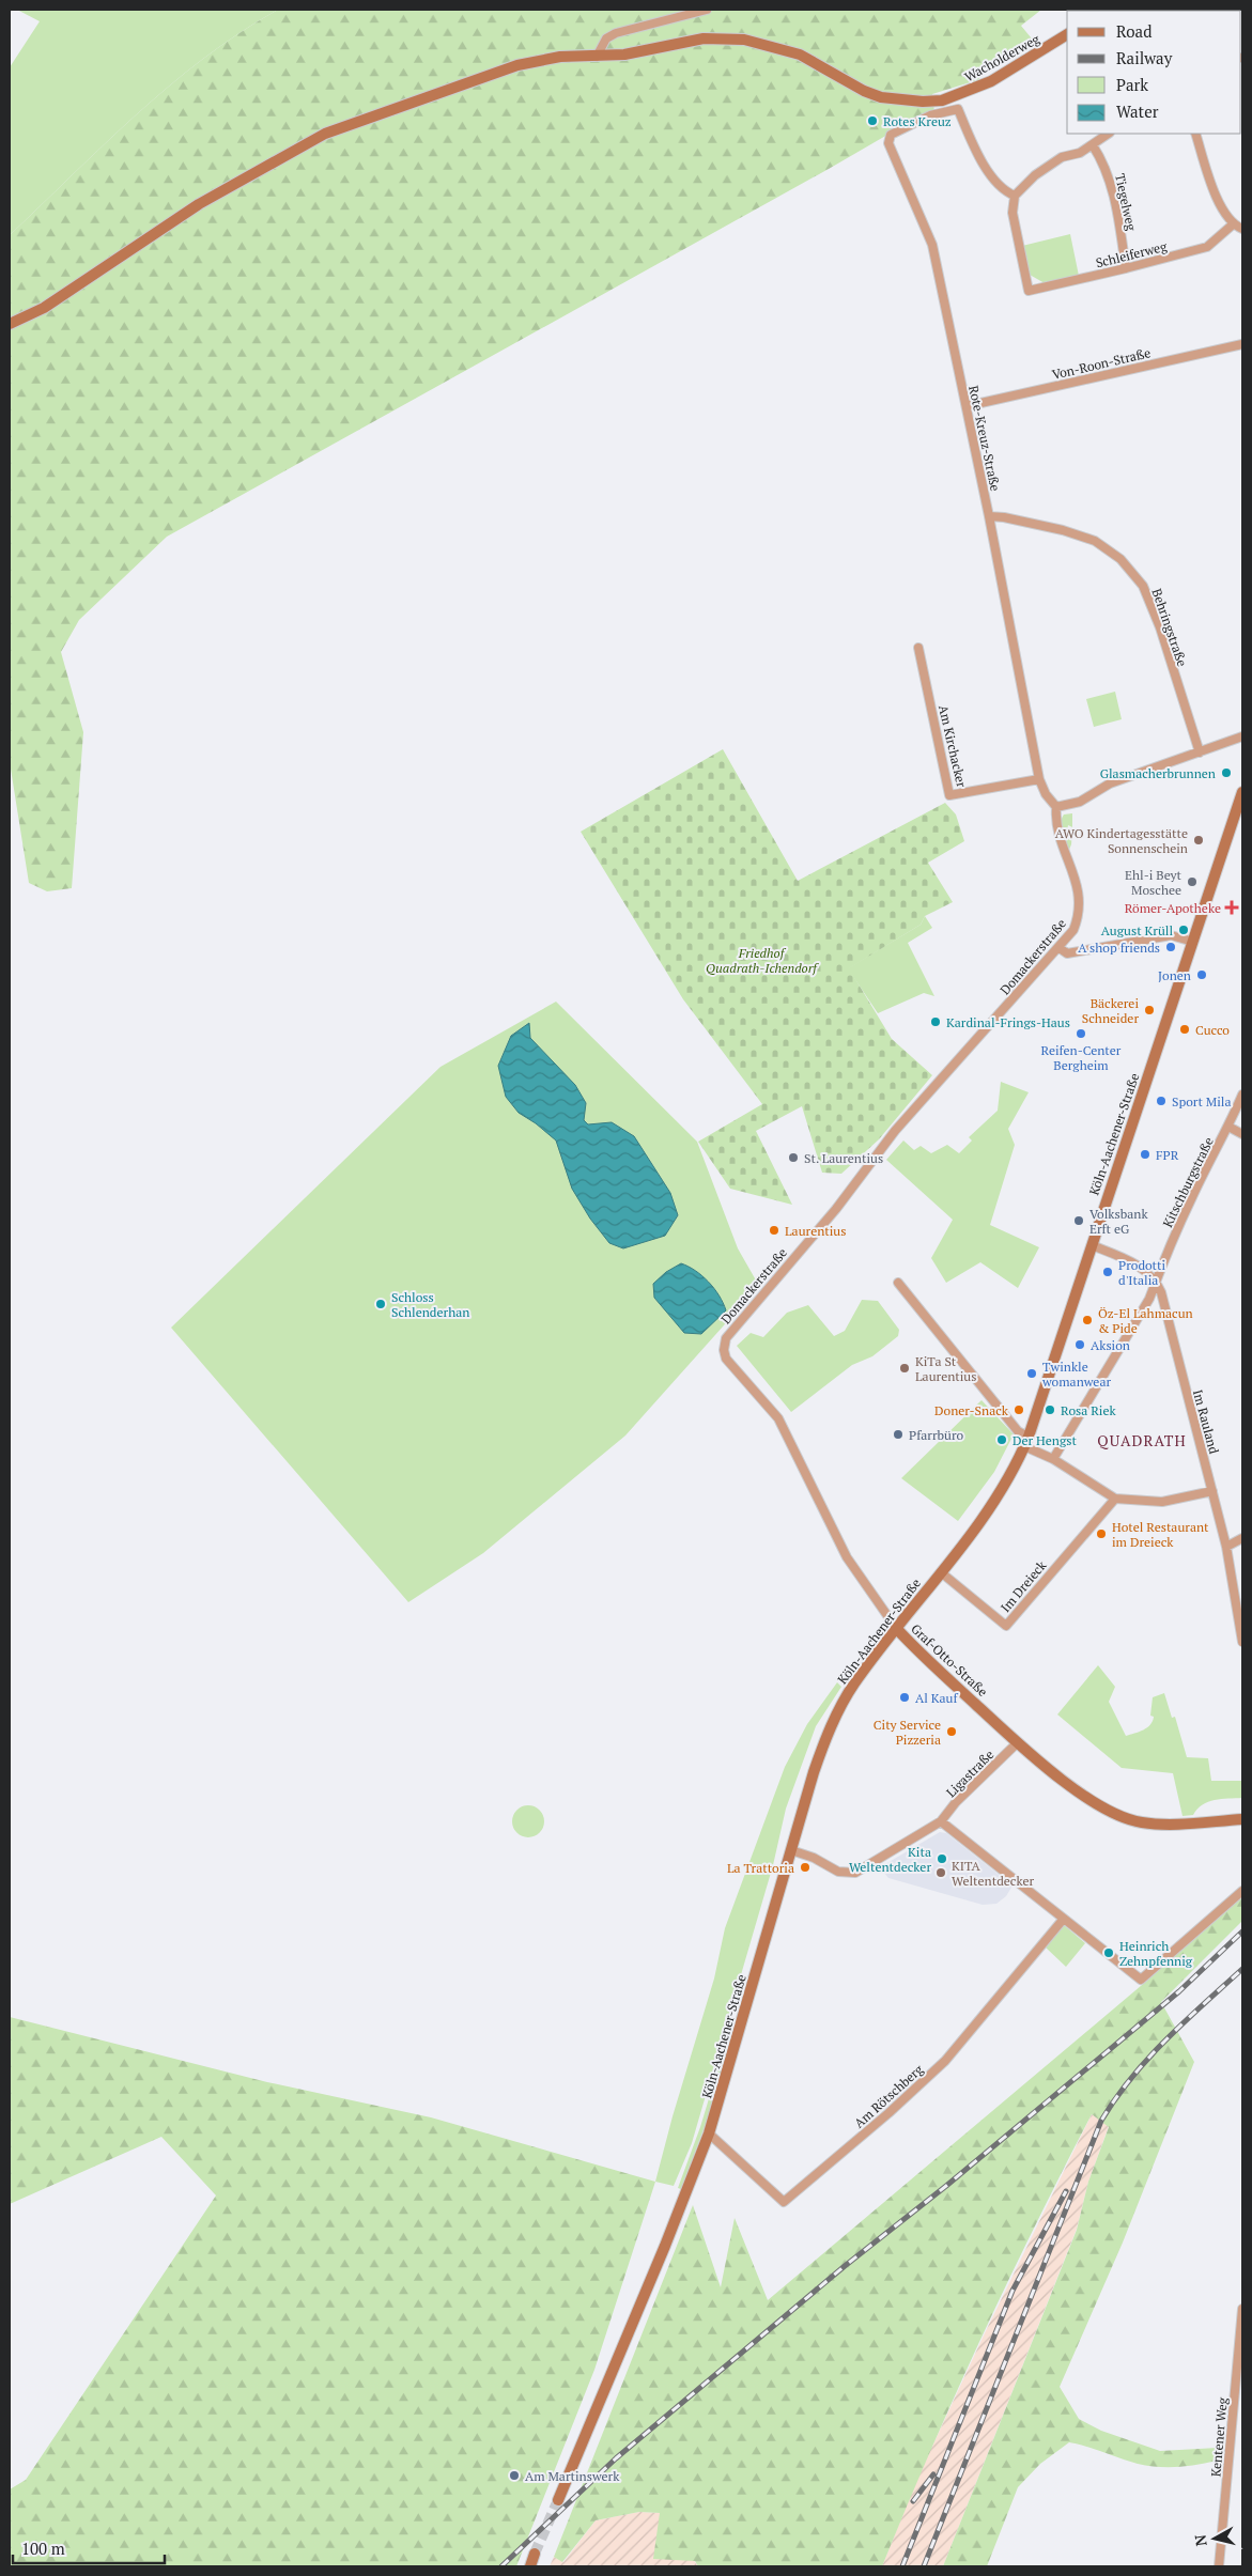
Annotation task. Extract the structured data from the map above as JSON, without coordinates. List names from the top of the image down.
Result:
{
  "streets": {
    "main road": ["Wacholderweg", "Köln-Aachener-Straße", "Graf-Otto-Straße"],
    "street": [
      "Tiegelweg",
      "Schleiferweg",
      "Von-Roon-Straße",
      "Rote-Kreuz-Straße",
      "Behringstraße",
      "Am Kirchacker",
      "Domackerstraße",
      "Kitschburgstraße",
      "Im Rauland",
      "Im Dreieck",
      "Ligastraße",
      "Am Rötschberg",
      "Kentener Weg"
    ]
  },
  "crossings": [
    ["Tiegelweg", "Schleiferweg"],
    ["Schleiferweg", "Rote-Kreuz-Straße"],
    ["Von-Roon-Straße", "Rote-Kreuz-Straße"],
    ["Rote-Kreuz-Straße", "Behringstraße"],
    ["Rote-Kreuz-Straße", "Am Kirchacker"],
    ["Rote-Kreuz-Straße", "Domackerstraße"],
    ["Domackerstraße", "Graf-Otto-Straße"],
    ["Köln-Aachener-Straße", "Im Dreieck"],
    ["Köln-Aachener-Straße", "Graf-Otto-Straße"],
    ["Köln-Aachener-Straße", "Am Rötschberg"],
    ["Kitschburgstraße", "Im Rauland"],
    ["Graf-Otto-Straße", "Ligastraße"]
  ],
  "districts": ["QUADRATH"],
  "parks": ["Friedhof Quadrath-Ichendorf"],
  "places": {
    "other": [
      "Rotes Kreuz",
      "Glasmacherbrunnen",
      "AWO Kindertagesstätte Sonnenschein",
      "Ehl-i Beyt Moschee",
      "August Krüll",
      "A shop friends",
      "Jonen",
      "Bäckerei Schneider",
      "Kardinal-Frings-Haus",
      "Cucco",
      "Reifen-Center Bergheim",
      "Sport Mila",
      "FPR",
      "St. Laurentius",
      "Volksbank Erft eG",
      "Laurentius",
      "Prodotti d'Italia",
      "Schloss Schlenderhan",
      "Öz-El Lahmacun & Pide",
      "Aksion",
      "KiTa St Laurentius",
      "Twinkle womanwear",
      "Doner-Snack",
      "Rosa Riek",
      "Pfarrbüro",
      "Der Hengst",
      "Hotel Restaurant im Dreieck",
      "Al Kauf",
      "City Service Pizzeria",
      "Kita Weltentdecker",
      "La Trattoria",
      "KITA Weltentdecker",
      "Heinrich Zehnpfennig",
      "Am Martinswerk"
    ],
    "health": ["Römer-Apotheke"]
  },
  "legend": [
    "Road",
    "Railway",
    "Park",
    "Water"
  ],
  "scale_bar": "100 m",
  "north": "left"
}
